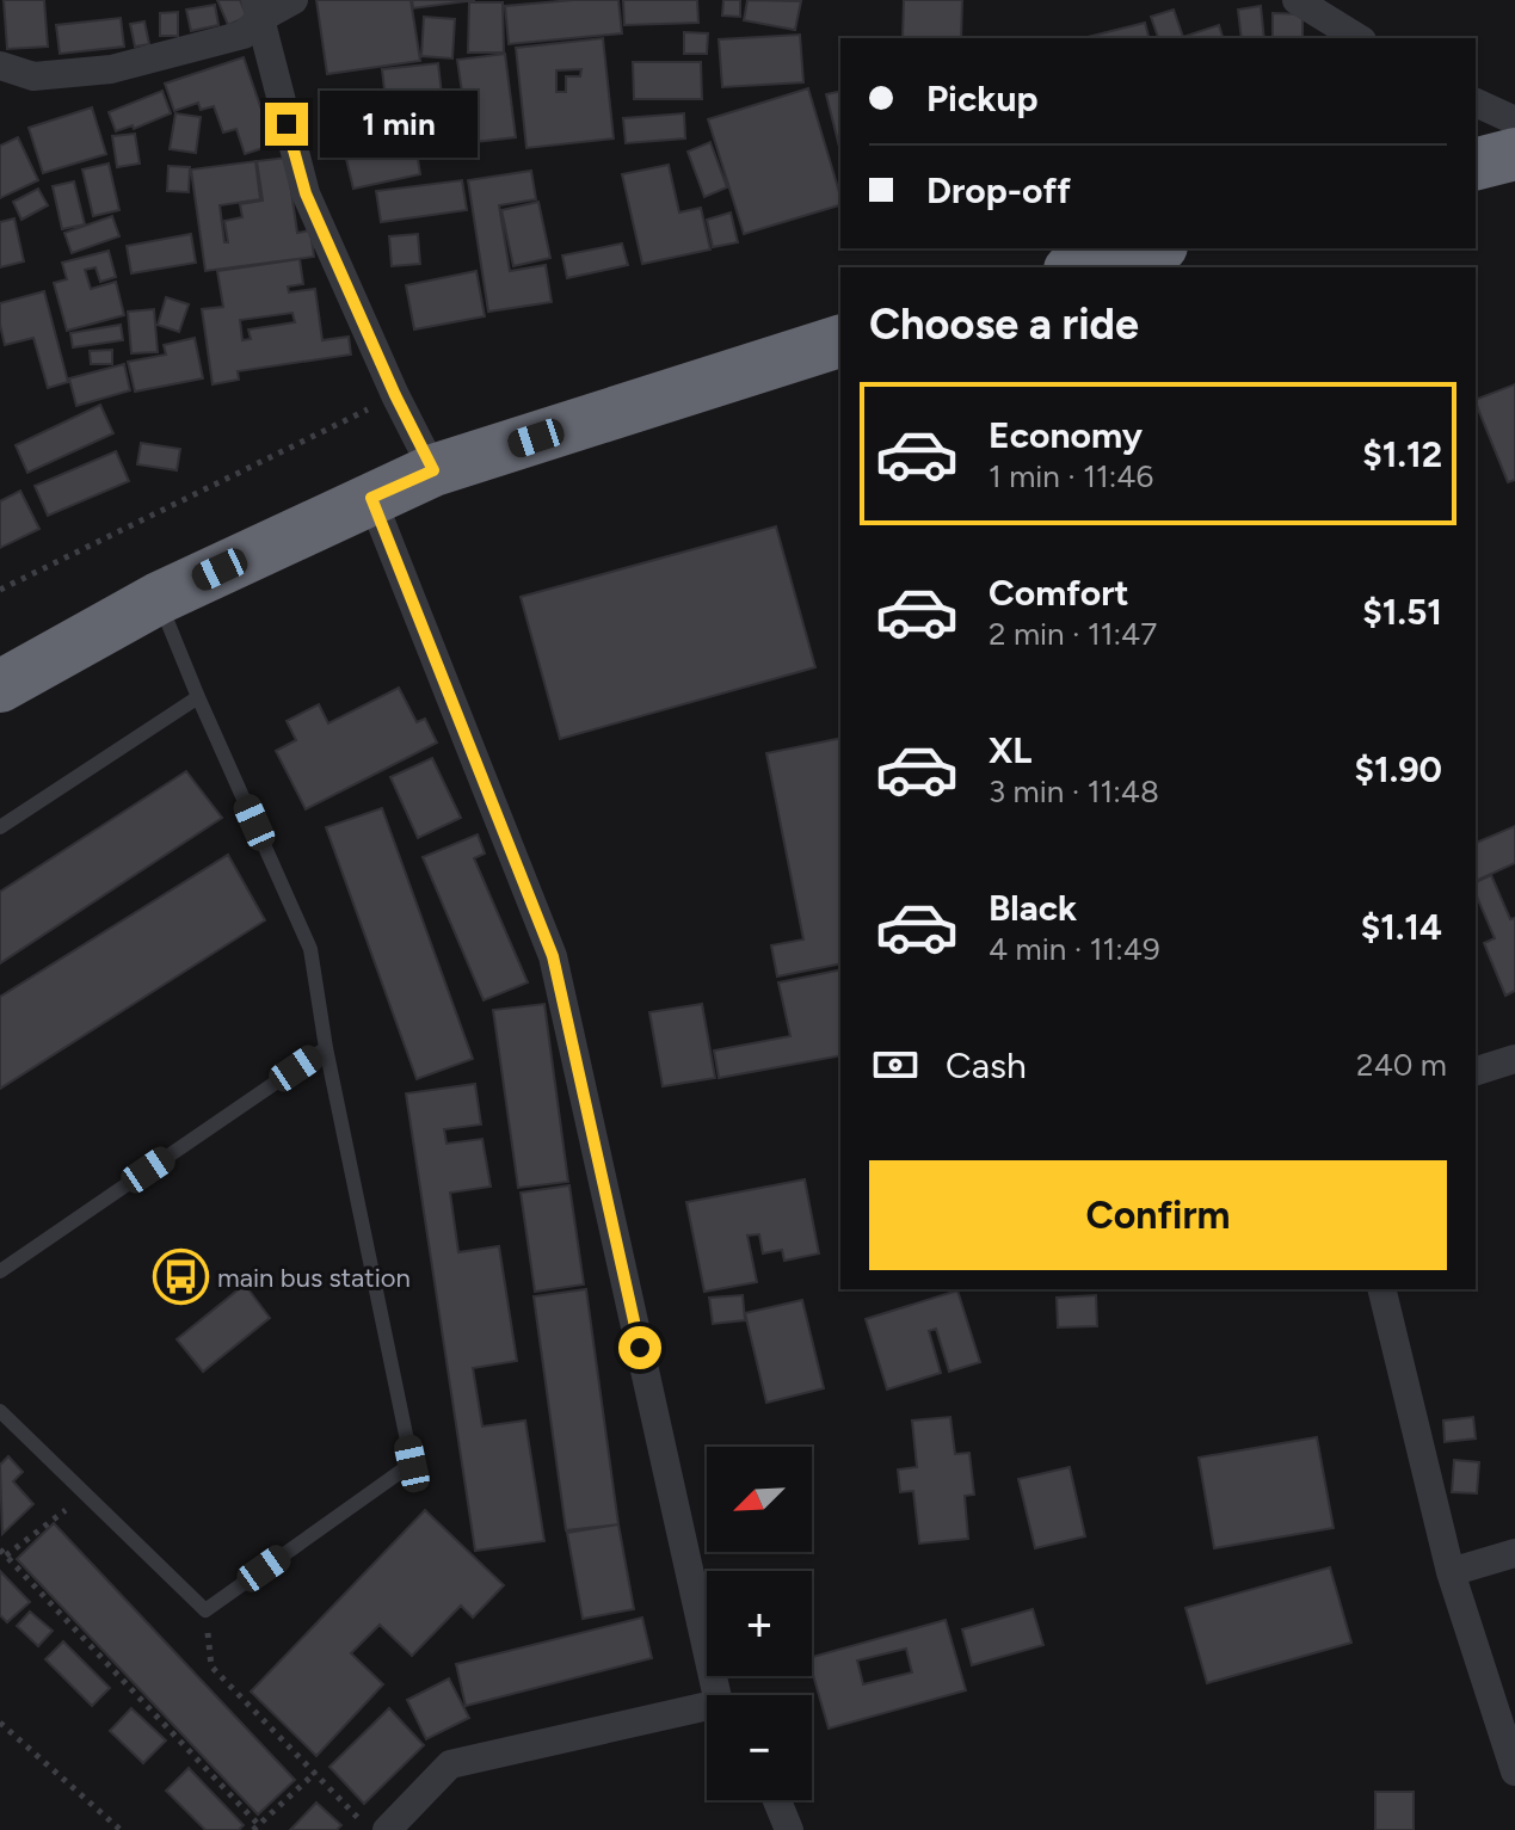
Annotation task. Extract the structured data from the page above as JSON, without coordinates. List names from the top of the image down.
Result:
{
  "places": {
    "bus stop": ["main bus station"]
  },
  "north": "bottom left",
  "page": {
    "banner": ["Pickup", "Drop-off"],
    "bubble": "1 min",
    "heading": "Choose a ride",
    "list": [
      {
        "name": "Economy",
        "note": "1 min · 11:46",
        "value": "$1.12"
      },
      {
        "name": "Comfort",
        "note": "2 min · 11:47",
        "value": "$1.51"
      },
      {
        "name": "XL",
        "note": "3 min · 11:48",
        "value": "$1.90"
      },
      {
        "name": "Black",
        "note": "4 min · 11:49",
        "value": "$1.14"
      }
    ],
    "pay": ["Cash", "240 m"],
    "buttons": "Confirm",
    "map_buttons": ["+", "−"]
  }
}
